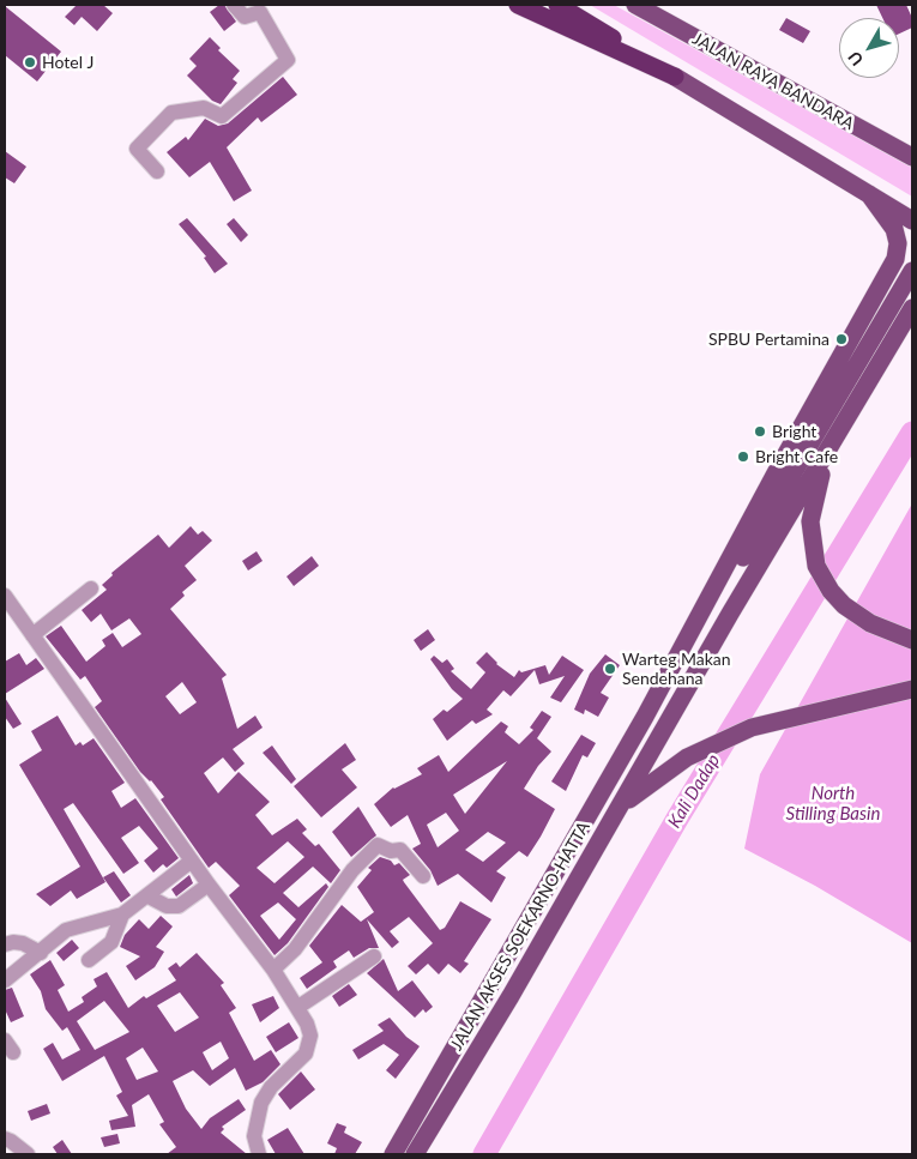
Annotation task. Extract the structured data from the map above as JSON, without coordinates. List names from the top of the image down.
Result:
{
  "streets": {
    "main road": ["JALAN RAYA BANDARA", "JALAN AKSES SOEKARNO-HATTA"]
  },
  "water": ["Kali Dadap", "North Stilling Basin"],
  "places": [
    "Hotel J",
    "SPBU Pertamina",
    "Bright",
    "Bright Cafe",
    "Warteg Makan Sendehana"
  ],
  "north": "bottom left"
}
